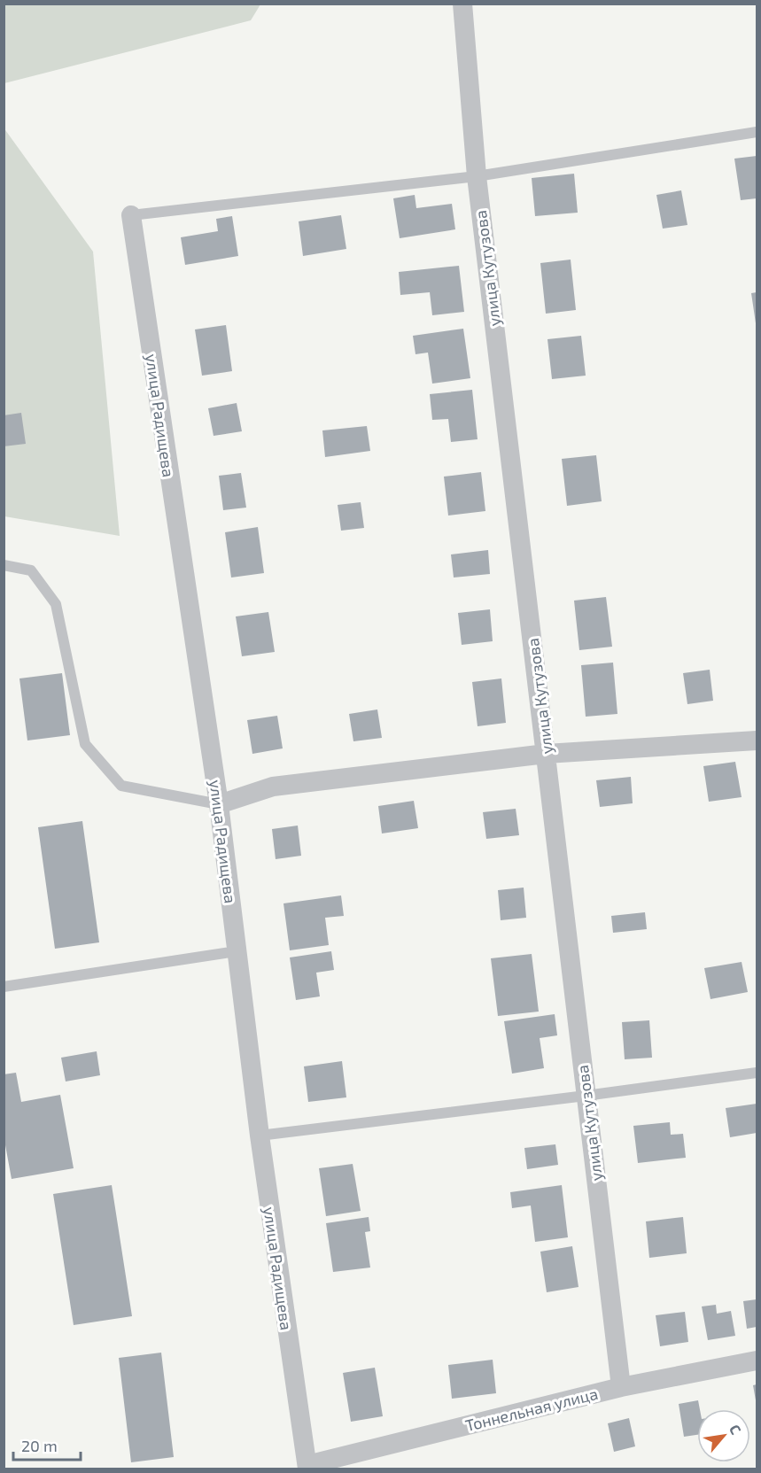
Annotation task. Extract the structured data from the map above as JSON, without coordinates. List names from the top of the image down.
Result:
{
  "streets": {
    "street": ["улица Кутузова", "улица Радищева", "Тоннельная улица"]
  },
  "crossings": [
    ["улица Кутузова", "Тоннельная улица"],
    ["улица Радищева", "Тоннельная улица"]
  ],
  "scale_bar": "20 m",
  "north": "top right"
}
